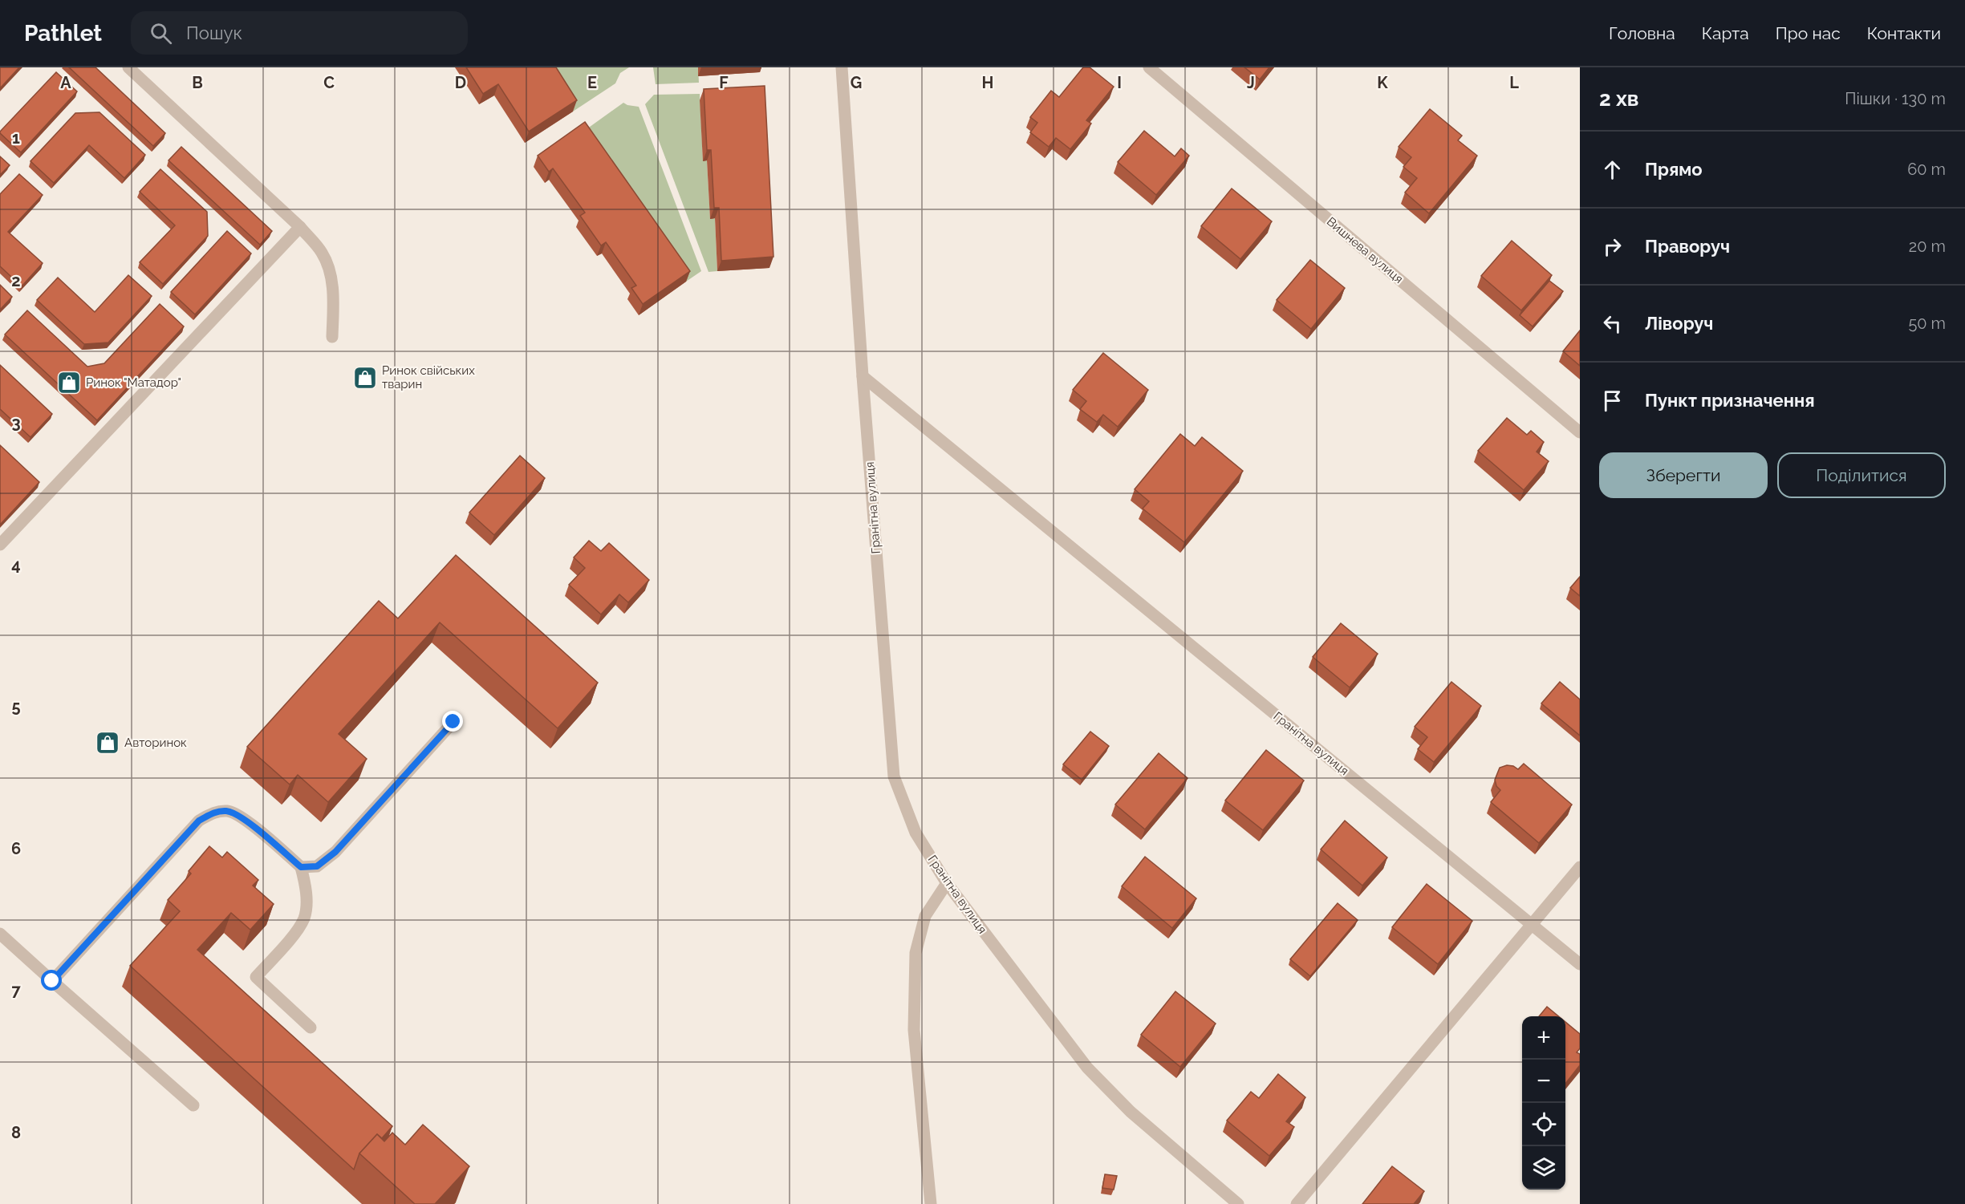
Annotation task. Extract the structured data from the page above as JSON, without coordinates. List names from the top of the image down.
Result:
{
  "streets": {
    "street": ["Вишнева вулиця", "Гранітна вулиця"]
  },
  "places": {
    "shop": ["Ринок свійських тварин", "Ринок \"Матадор\"", "Авторинок"]
  },
  "page": {
    "header": "Pathlet",
    "search": "Пошук",
    "nav": [
      "Головна",
      "Карта",
      "Про нас",
      "Контакти"
    ],
    "heading": ["2 хв", "Пішки · 130 m"],
    "list": [
      ["Прямо", "60 m"],
      ["Праворуч", "20 m"],
      ["Ліворуч", "50 m"],
      "Пункт призначення"
    ],
    "buttons": ["Зберегти", "Поділитися"],
    "map_buttons": ["+", "−"]
  },
  "grid": {
    "columns": [
      "A",
      "B",
      "C",
      "D",
      "E",
      "F",
      "G",
      "H",
      "I",
      "J",
      "K",
      "L"
    ],
    "rows": [
      "1",
      "2",
      "3",
      "4",
      "5",
      "6",
      "7",
      "8"
    ]
  }
}
